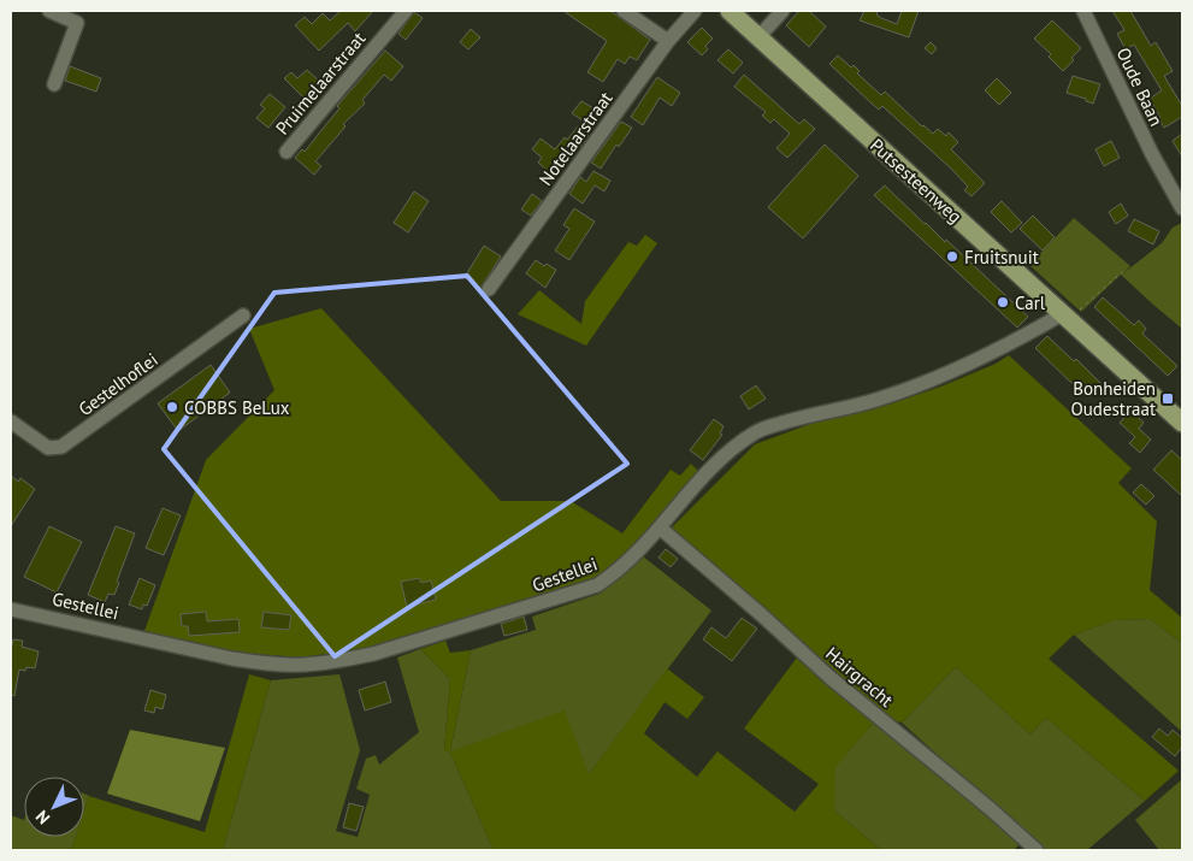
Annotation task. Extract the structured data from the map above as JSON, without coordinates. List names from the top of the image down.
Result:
{
  "streets": {
    "main road": ["Putsesteenweg"],
    "street": [
      "Pruimelaarstraat",
      "Oude Baan",
      "Notelaarstraat",
      "Gestelhoflei",
      "Gestellei",
      "Hairgracht"
    ]
  },
  "crossings": [
    ["Putsesteenweg", "Gestellei"],
    ["Gestellei", "Hairgracht"]
  ],
  "places": {
    "other": ["Fruitsnuit", "Carl", "COBBS BeLux"],
    "transit": ["Bonheiden Oudestraat"]
  },
  "north": "bottom left"
}
